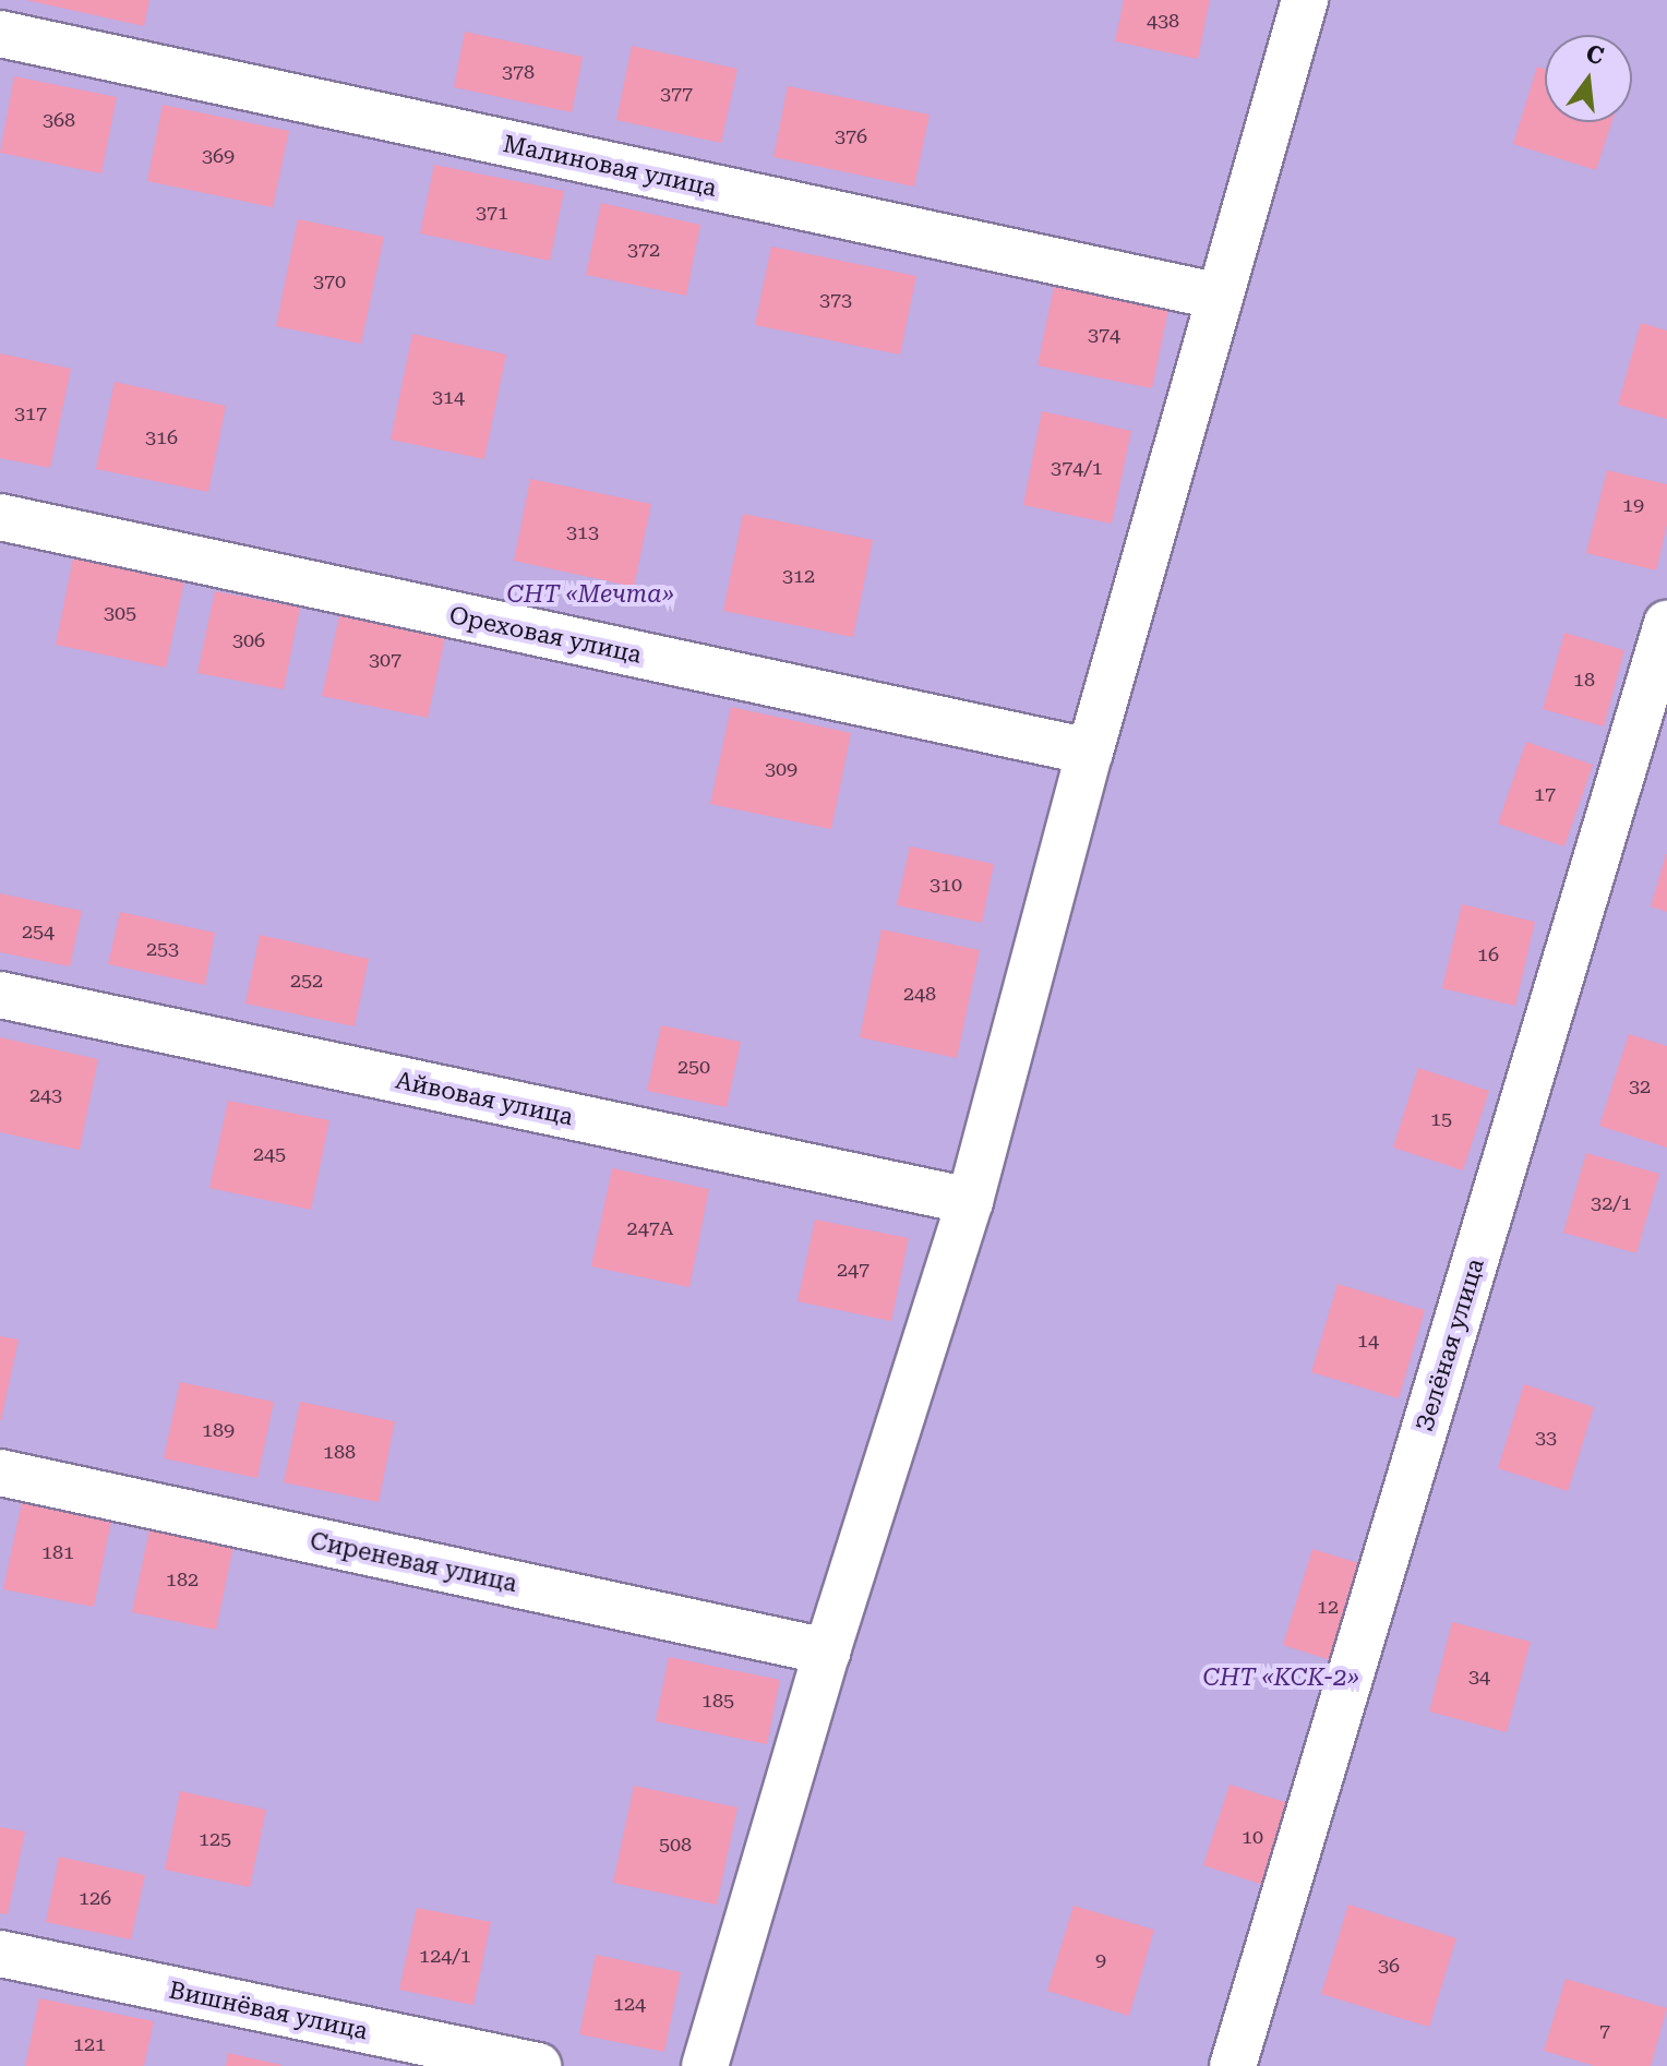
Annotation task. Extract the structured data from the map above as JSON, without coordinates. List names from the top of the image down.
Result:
{
  "streets": {
    "street": [
      "Малиновая улица",
      "Ореховая улица",
      "Айвовая улица",
      "Зелёная улица",
      "Сиреневая улица",
      "Вишнёвая улица"
    ]
  },
  "parks": ["СНТ «Мечта»", "СНТ «КСК-2»"],
  "house_numbers": [
    "438",
    "378",
    "377",
    "368",
    "376",
    "369",
    "371",
    "372",
    "370",
    "373",
    "374",
    "314",
    "317",
    "316",
    "374/1",
    "19",
    "313",
    "312",
    "305",
    "306",
    "307",
    "18",
    "309",
    "17",
    "310",
    "254",
    "253",
    "16",
    "252",
    "248",
    "250",
    "32",
    "243",
    "15",
    "245",
    "32/1",
    "247А",
    "247",
    "14",
    "189",
    "33",
    "188",
    "181",
    "182",
    "12",
    "34",
    "185",
    "10",
    "125",
    "508",
    "126",
    "124/1",
    "9",
    "36",
    "124",
    "7",
    "121"
  ],
  "north": "top"
}
